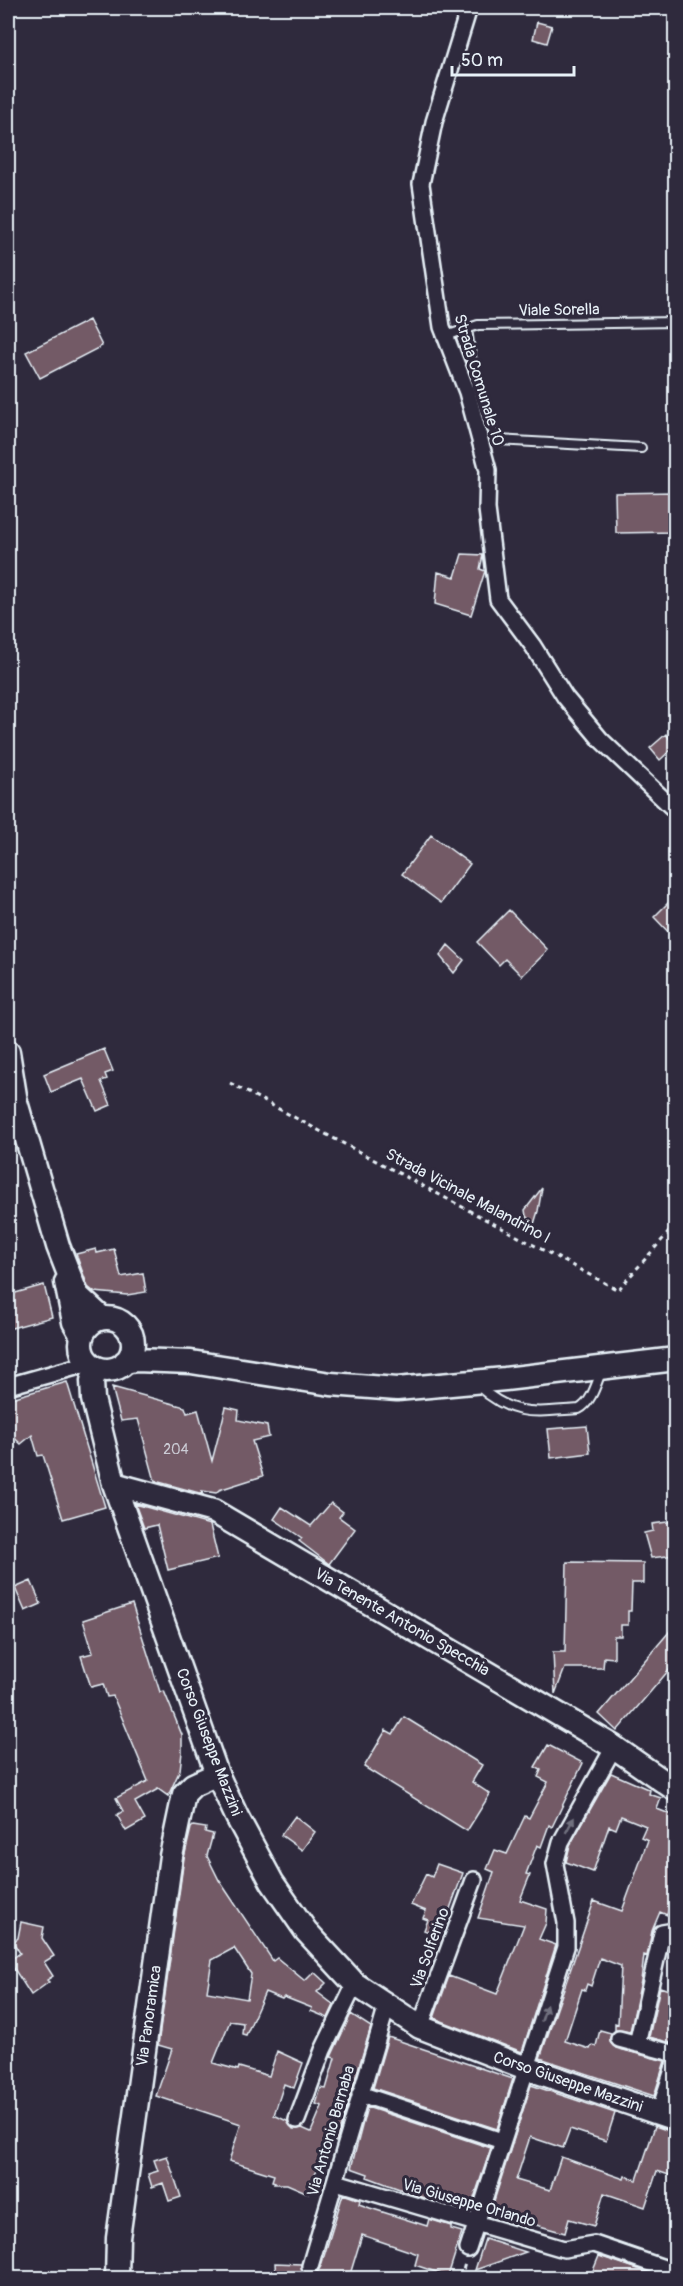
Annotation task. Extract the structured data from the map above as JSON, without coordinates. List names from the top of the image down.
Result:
{
  "streets": {
    "main road": ["Via Tenente Antonio Specchia", "Corso Giuseppe Mazzini", "Via Panoramica"],
    "street": [
      "Strada Comunale 10",
      "Via Solferino",
      "Via Antonio Barnaba",
      "Via Giuseppe Orlando"
    ],
    "lane": ["Viale Sorella"],
    "path": ["Strada Vicinale Malandrino I"]
  },
  "crossings": [
    ["Viale Sorella", "Strada Comunale 10"],
    ["Via Tenente Antonio Specchia", "Corso Giuseppe Mazzini"],
    ["Corso Giuseppe Mazzini", "Via Solferino"],
    ["Corso Giuseppe Mazzini", "Via Panoramica"],
    ["Corso Giuseppe Mazzini", "Via Antonio Barnaba"],
    ["Via Antonio Barnaba", "Via Giuseppe Orlando"]
  ],
  "house_numbers": ["204"],
  "scale_bar": "50 m"
}
